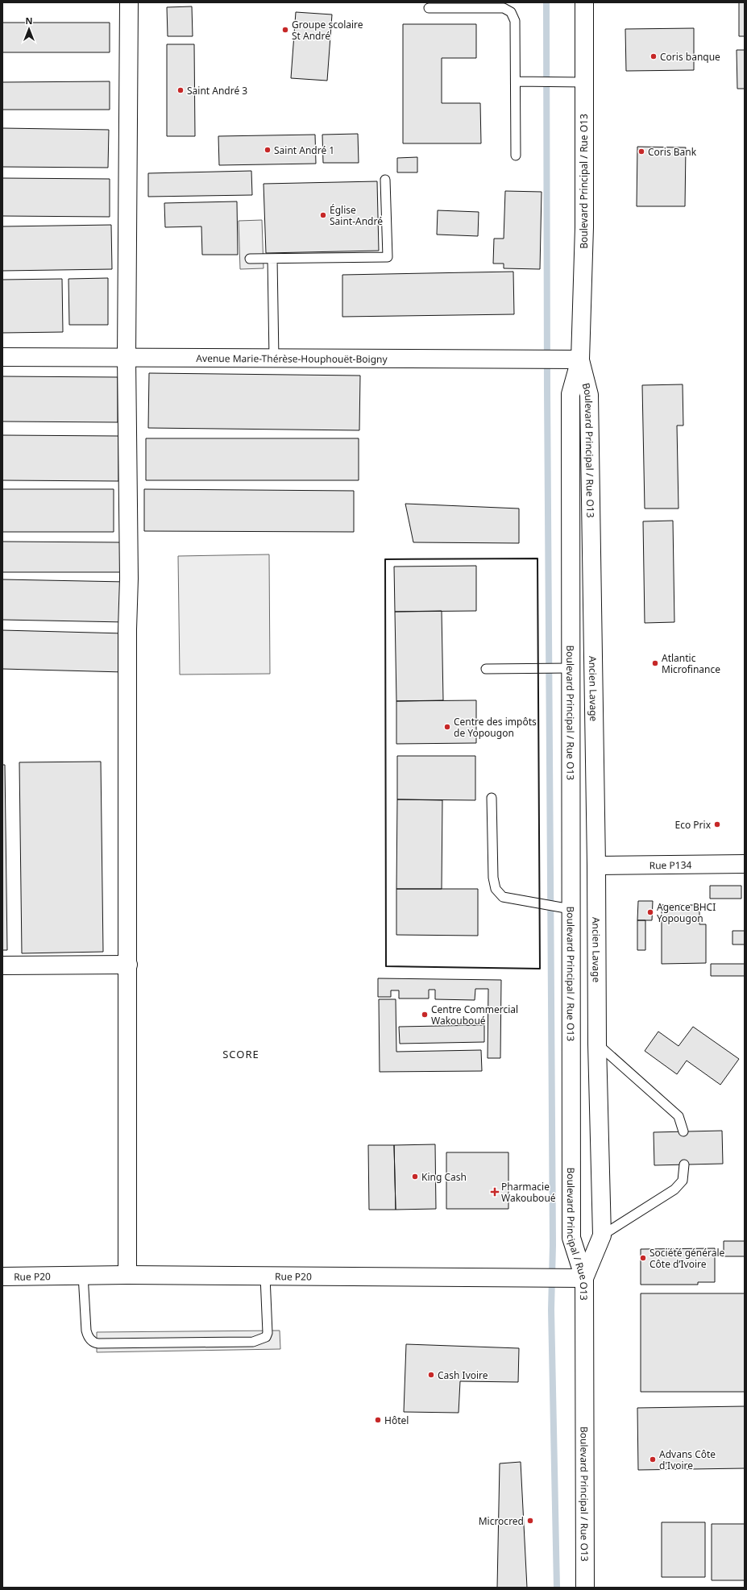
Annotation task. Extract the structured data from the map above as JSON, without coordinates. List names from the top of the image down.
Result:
{
  "streets": {
    "street": [
      "Boulevard Principal / Rue O13",
      "Avenue Marie-Thérèse-Houphouët-Boigny",
      "Ancien Lavage",
      "Rue P134",
      "Rue P20"
    ]
  },
  "crossings": [
    ["Boulevard Principal / Rue O13", "Avenue Marie-Thérèse-Houphouët-Boigny"],
    ["Boulevard Principal / Rue O13", "Ancien Lavage"],
    ["Boulevard Principal / Rue O13", "Rue P20"],
    ["Ancien Lavage", "Rue P134"],
    ["Ancien Lavage", "Rue P20"]
  ],
  "districts": ["SCORE"],
  "places": {
    "other": [
      "Groupe scolaire St André",
      "Coris banque",
      "Saint André 3",
      "Saint André 1",
      "Coris Bank",
      "Église Saint-André",
      "Atlantic Microfinance",
      "Centre des impôts de Yopougon",
      "Eco Prix",
      "Agence BHCI Yopougon",
      "Centre Commercial Wakouboué",
      "King Cash",
      "Société générale Côte d’Ivoire",
      "Cash Ivoire",
      "Hôtel",
      "Advans Côte d'Ivoire",
      "Microcred"
    ],
    "health": ["Pharmacie Wakouboué"]
  },
  "north": "top"
}
